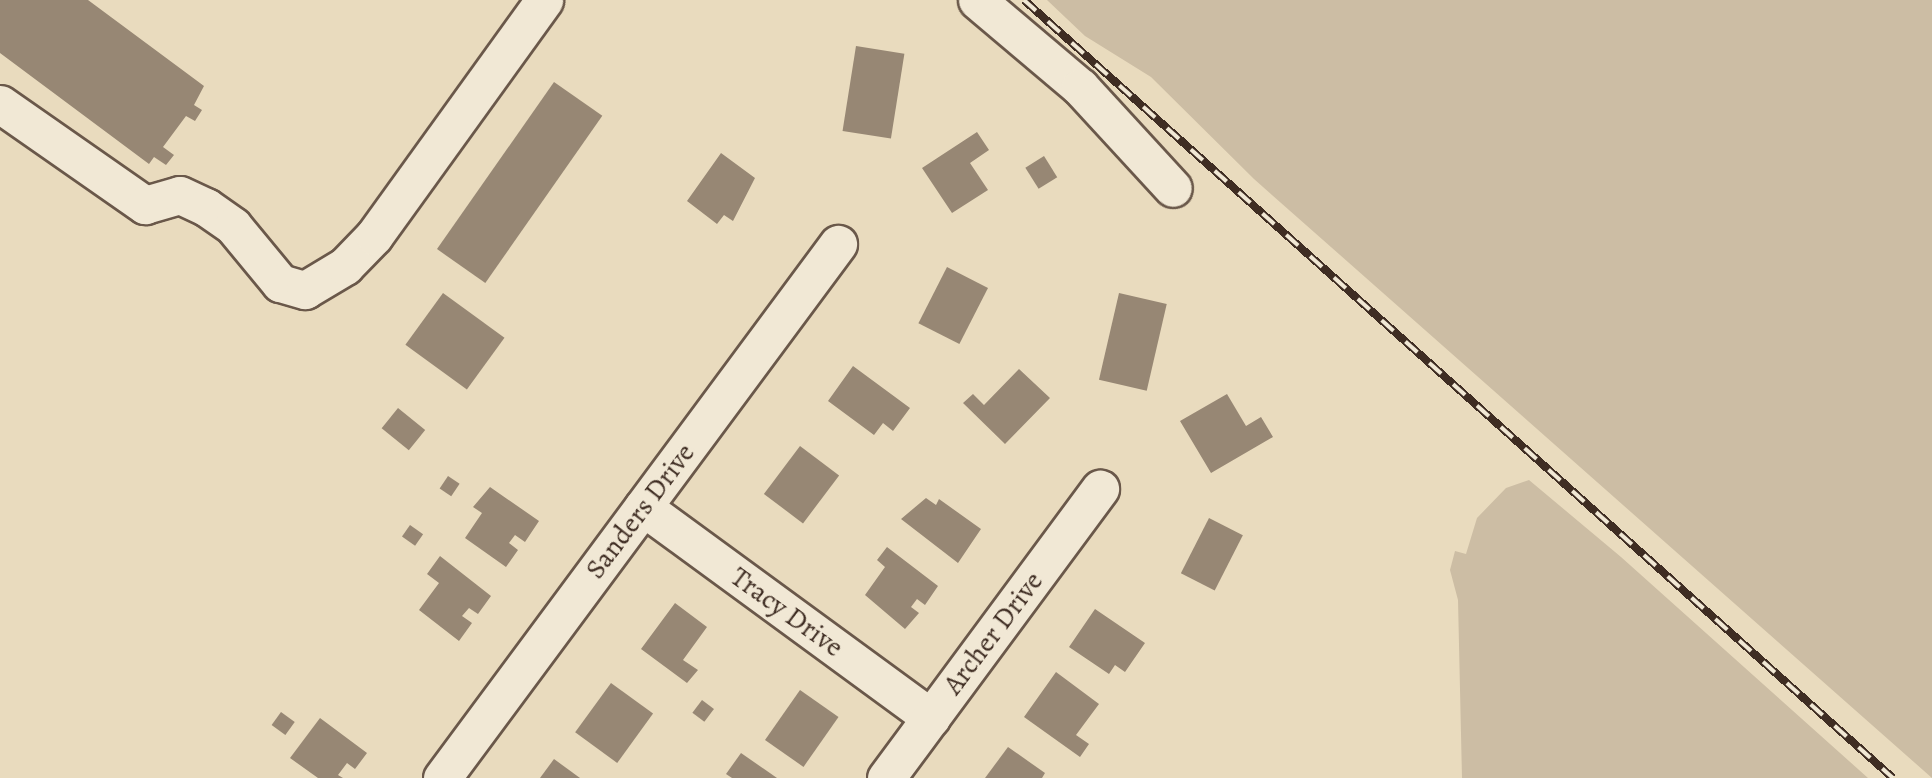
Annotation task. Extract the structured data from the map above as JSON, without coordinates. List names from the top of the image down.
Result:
{
  "streets": {
    "street": ["Sanders Drive", "Tracy Drive", "Archer Drive"]
  },
  "crossings": [
    ["Sanders Drive", "Tracy Drive"],
    ["Tracy Drive", "Archer Drive"]
  ]
}
